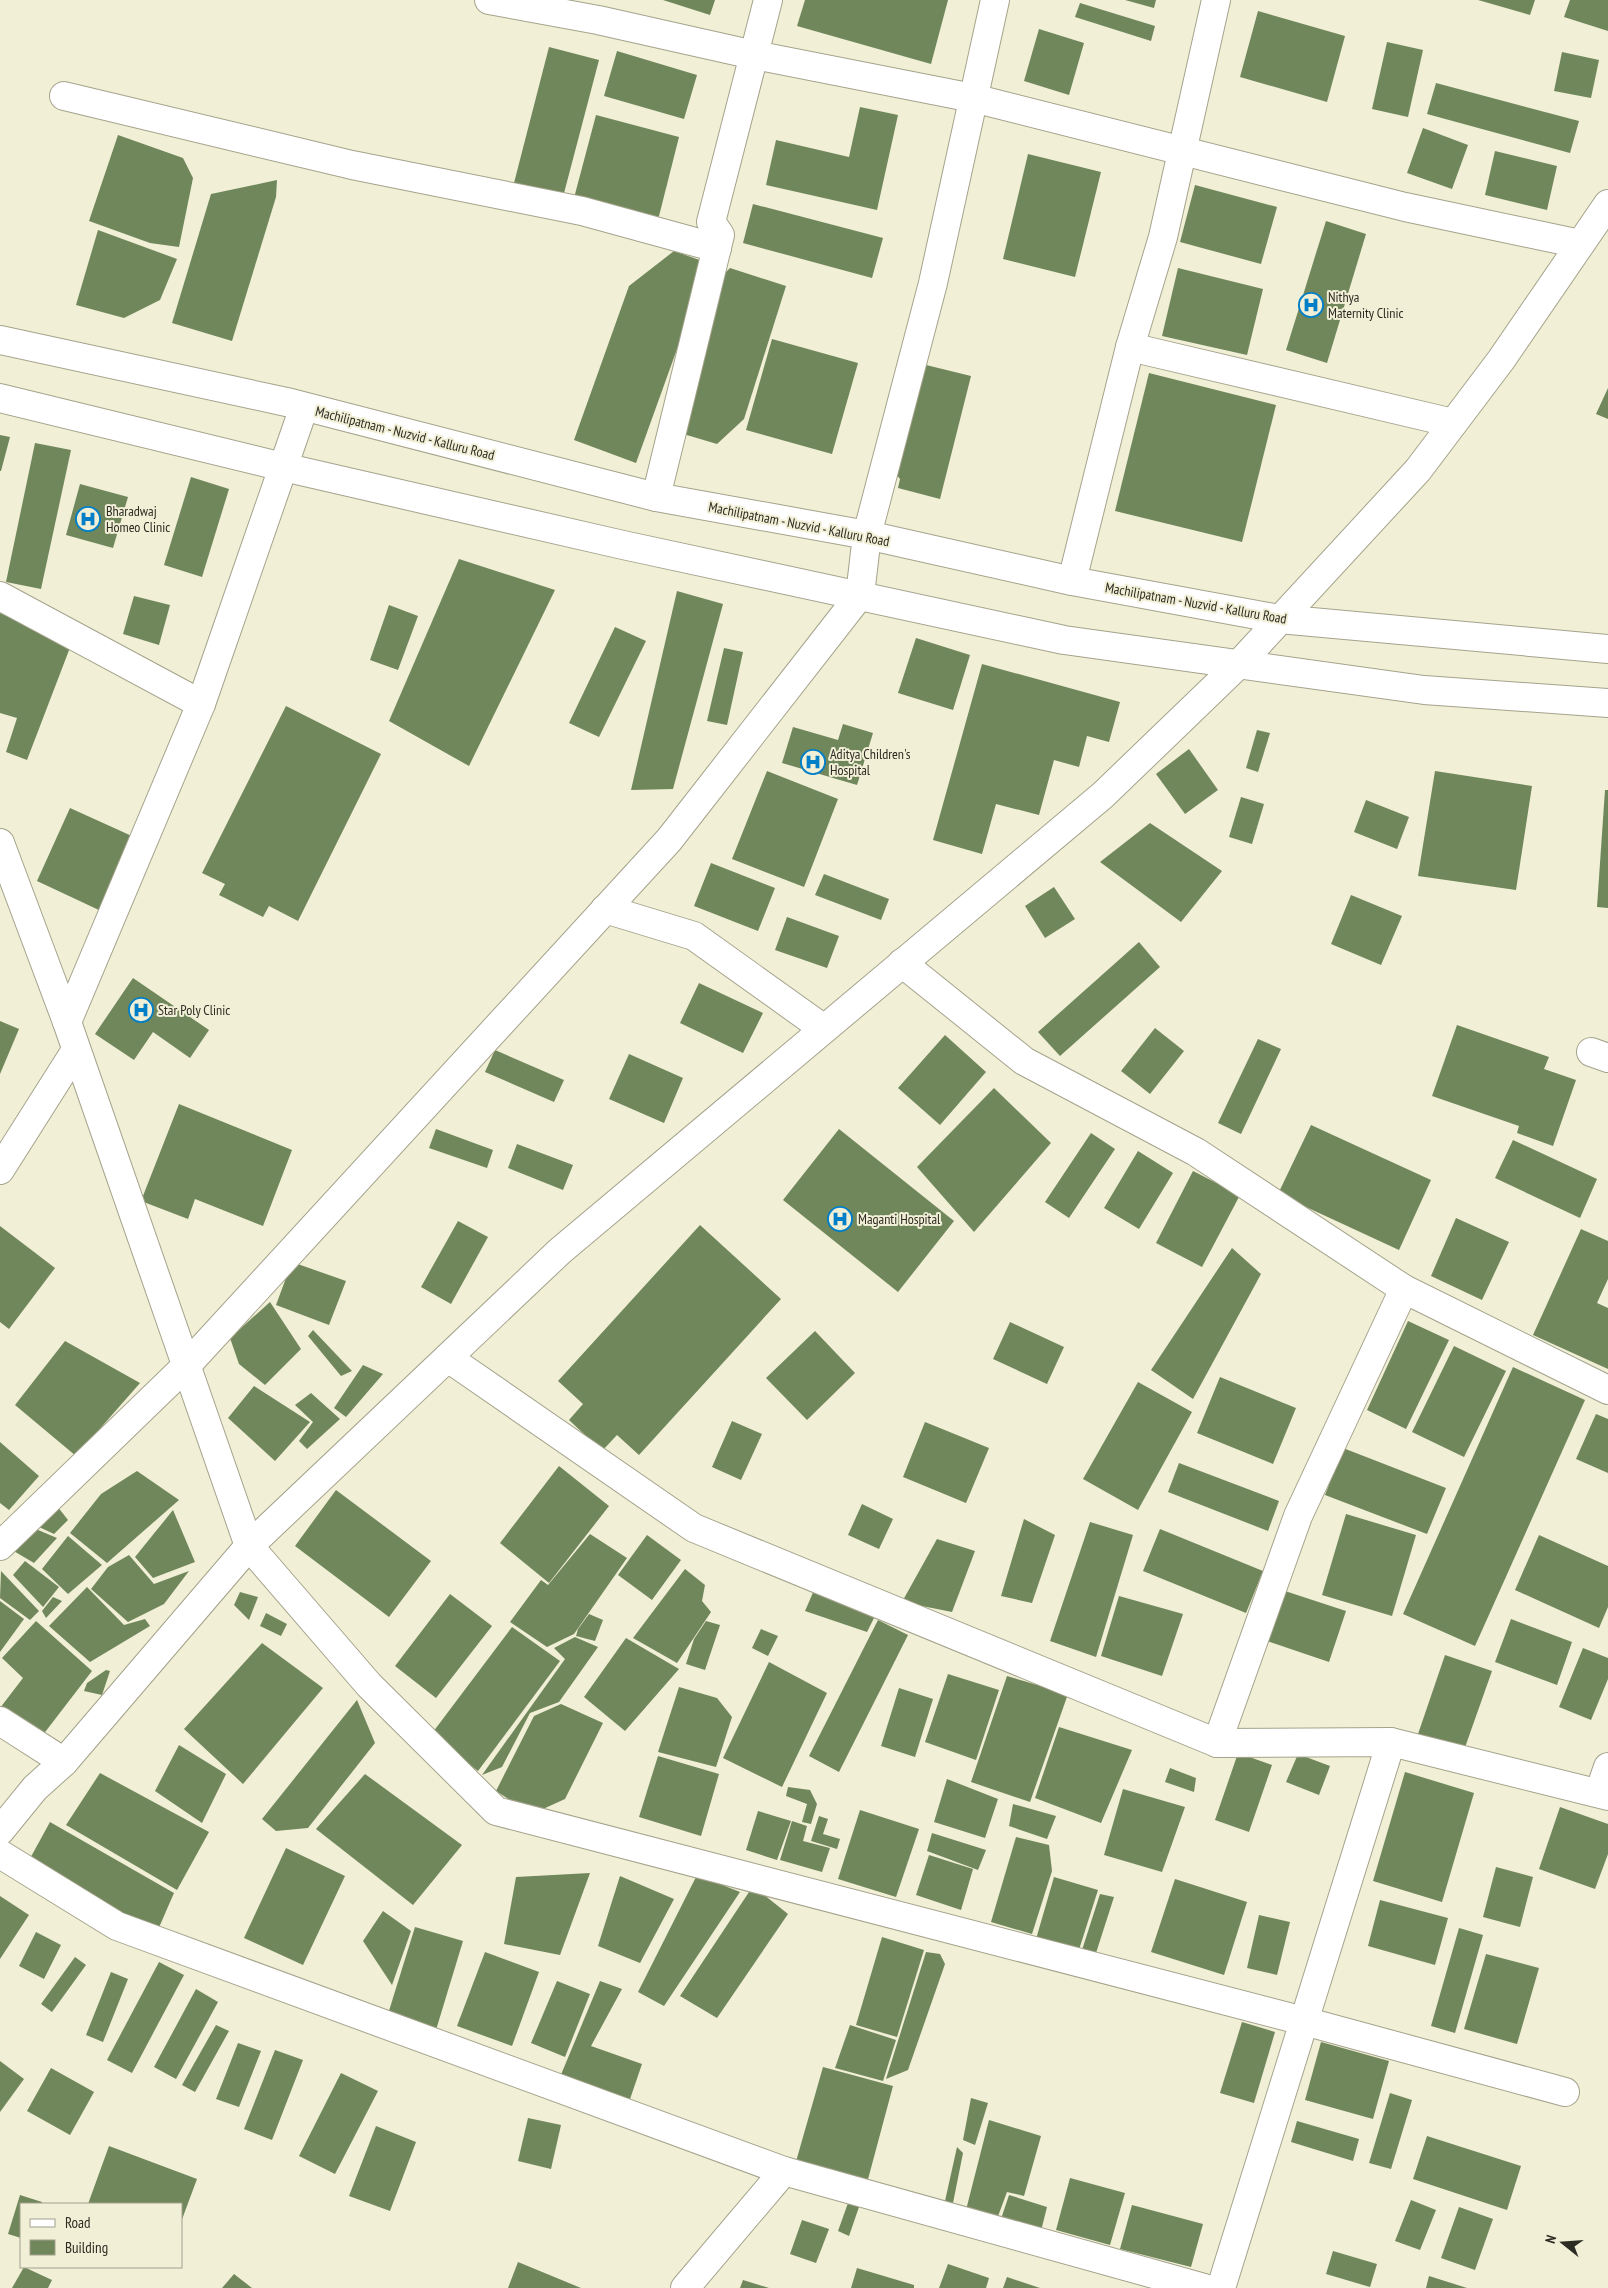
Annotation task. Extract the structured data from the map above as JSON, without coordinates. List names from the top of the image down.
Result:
{
  "streets": {
    "main road": ["Machilipatnam - Nuzvid - Kalluru Road"]
  },
  "places": {
    "hospital": [
      "Nithya Maternity Clinic",
      "Bharadwaj Homeo Clinic",
      "Aditya Children's Hospital",
      "Star Poly Clinic",
      "Maganti Hospital"
    ]
  },
  "legend": ["Road", "Building"],
  "north": "left"
}
